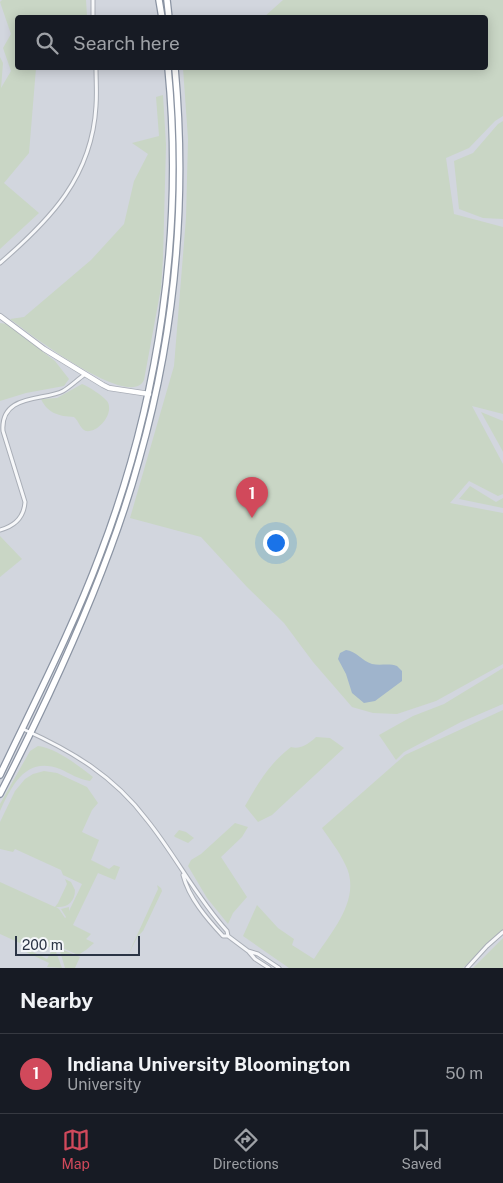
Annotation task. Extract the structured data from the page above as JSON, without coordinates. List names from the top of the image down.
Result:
{
  "scale_bar": "200 m",
  "page": {
    "search": "Search here",
    "pins": "1",
    "scale": "200 m",
    "heading": "Nearby",
    "list": [
      {
        "mark": "1",
        "name": "Indiana University Bloomington",
        "note": "University",
        "value": "50 m"
      }
    ],
    "nav": ["Map", "Directions", "Saved"]
  }
}
